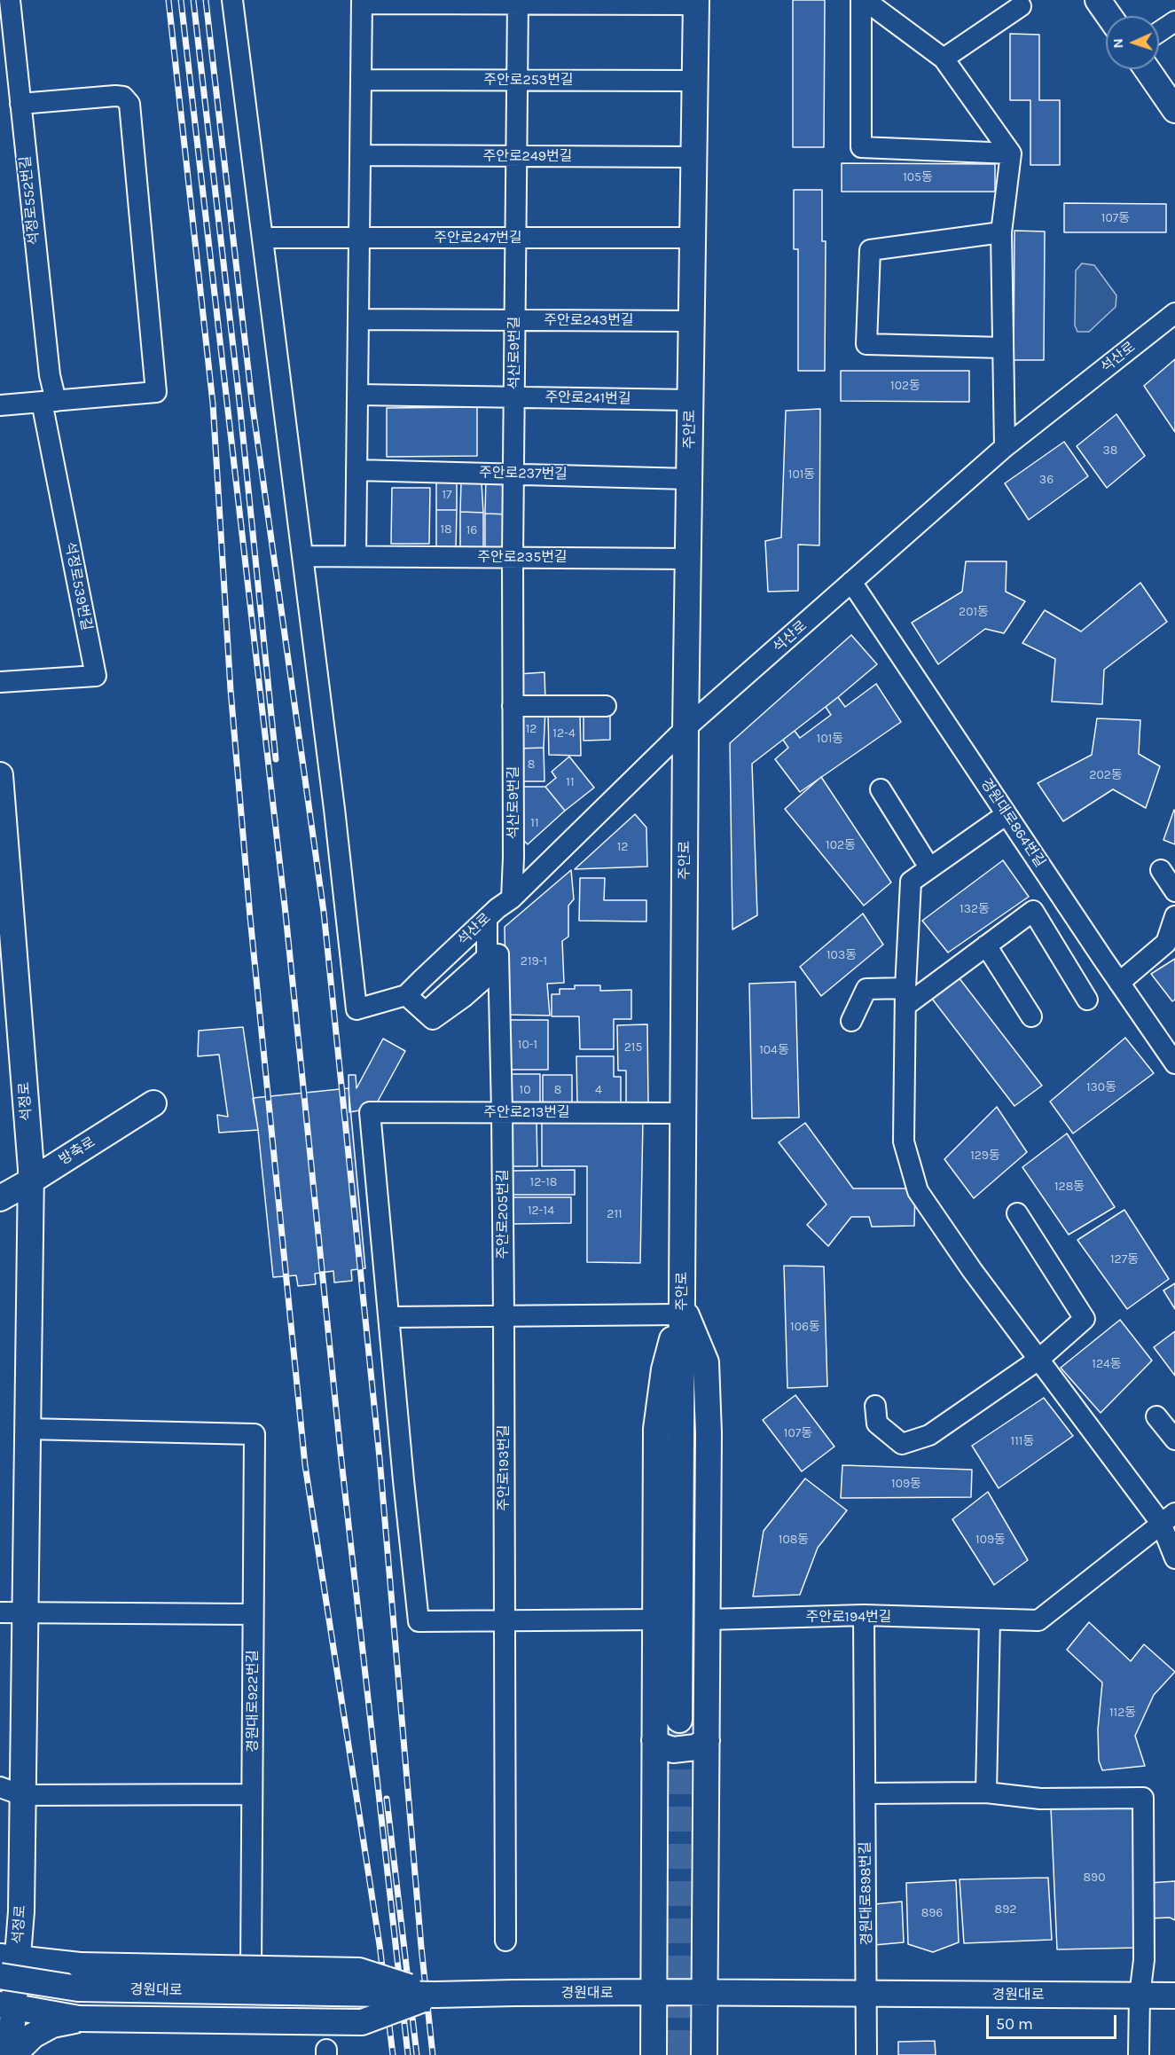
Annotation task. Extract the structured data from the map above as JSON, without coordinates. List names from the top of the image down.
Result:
{
  "streets": {
    "main road": [
      "주안로",
      "석정로",
      "방축로",
      "경원대로"
    ],
    "street": [
      "주안로253번길",
      "주안로249번길",
      "석정로552번길",
      "주안로247번길",
      "주안로243번길",
      "석산로9번길",
      "석산로",
      "주안로241번길",
      "주안로237번길",
      "주안로235번길",
      "석정로539번길",
      "경원대로864번길",
      "주안로213번길",
      "주안로205번길",
      "주안로193번길",
      "주안로194번길",
      "경원대로922번길",
      "경원대로898번길"
    ]
  },
  "crossings": [
    ["주안로253번길", "석산로9번길"],
    ["주안로253번길", "주안로"],
    ["주안로249번길", "석산로9번길"],
    ["주안로249번길", "주안로"],
    ["석정로552번길", "석정로539번길"],
    ["주안로247번길", "석산로9번길"],
    ["주안로247번길", "주안로"],
    ["주안로243번길", "석산로9번길"],
    ["주안로243번길", "주안로"],
    ["석산로9번길", "석산로"],
    ["석산로9번길", "주안로241번길"],
    ["석산로9번길", "주안로237번길"],
    ["석산로9번길", "주안로235번길"],
    ["석산로9번길", "주안로205번길"],
    ["석산로", "주안로"],
    ["석산로", "경원대로864번길"],
    ["석산로", "주안로205번길"],
    ["주안로241번길", "주안로"],
    ["주안로", "주안로237번길"],
    ["주안로", "주안로235번길"],
    ["주안로", "주안로213번길"],
    ["석정로", "방축로"],
    ["석정로", "경원대로922번길"],
    ["석정로", "경원대로"],
    ["주안로213번길", "주안로205번길"],
    ["주안로205번길", "주안로193번길"],
    ["주안로194번길", "경원대로898번길"],
    ["경원대로898번길", "경원대로"]
  ],
  "house_numbers": [
    "105동",
    "107동",
    "102동",
    "38",
    "101동",
    "36",
    "17",
    "18",
    "16",
    "201동",
    "12",
    "12-4",
    "101동",
    "8",
    "202동",
    "11",
    "11",
    "102동",
    "12",
    "132동",
    "103동",
    "219-1",
    "10-1",
    "215",
    "104동",
    "130동",
    "10",
    "8",
    "4",
    "129동",
    "12-18",
    "128동",
    "12-14",
    "211",
    "127동",
    "106동",
    "124동",
    "107동",
    "111동",
    "109동",
    "108동",
    "109동",
    "112동",
    "890",
    "892",
    "896"
  ],
  "scale_bar": "50 m",
  "north": "left"
}
